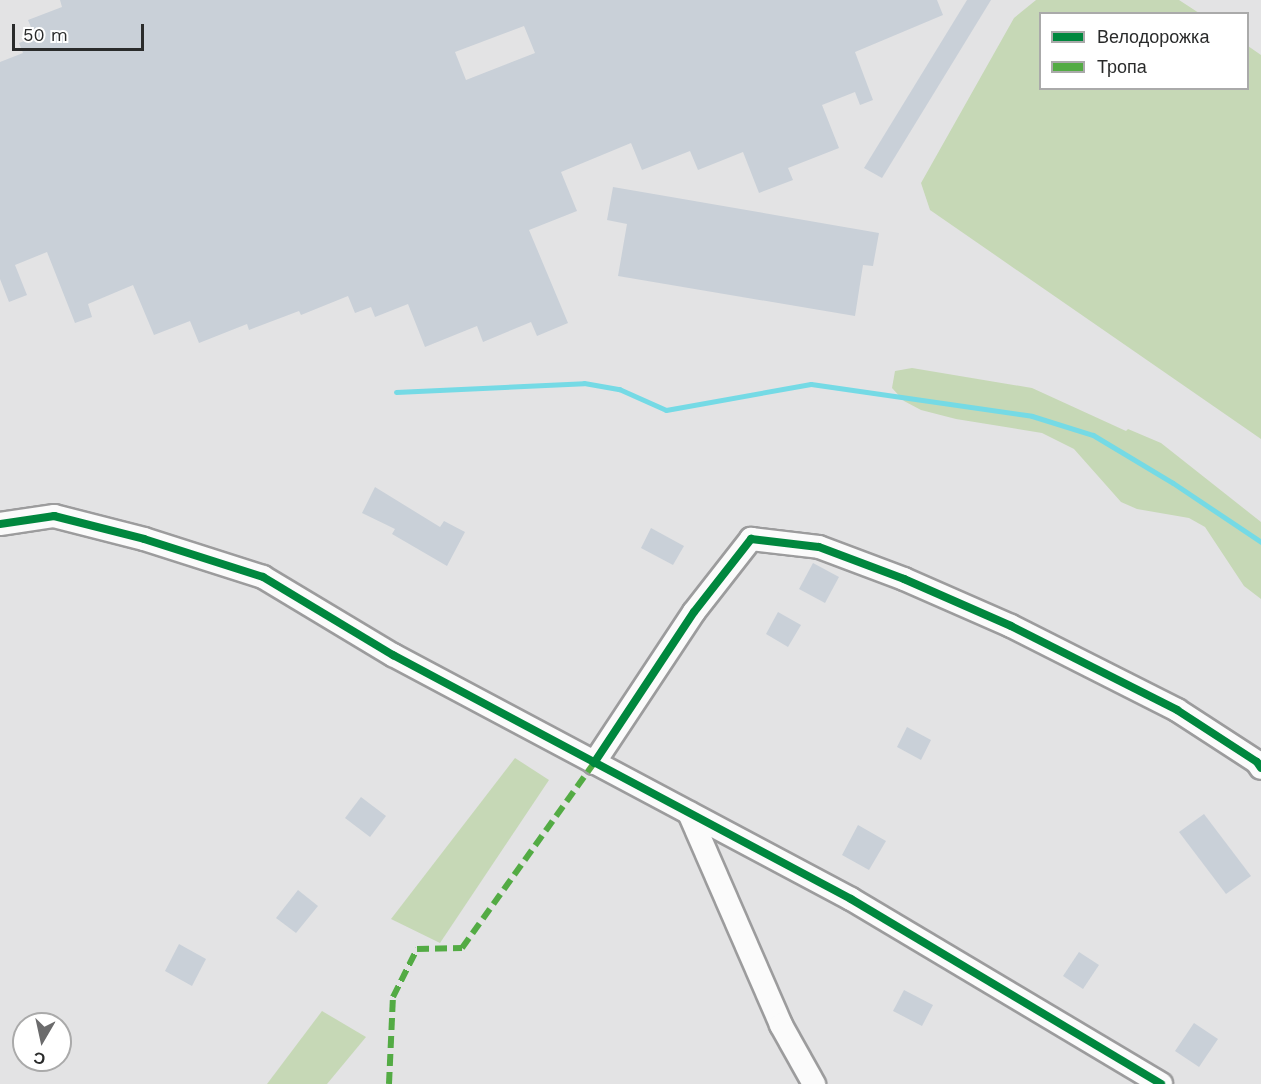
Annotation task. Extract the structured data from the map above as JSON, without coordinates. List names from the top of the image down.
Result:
{
  "legend": ["Велодорожка", "Тропа"],
  "scale_bar": "50 m",
  "north": "bottom"
}
